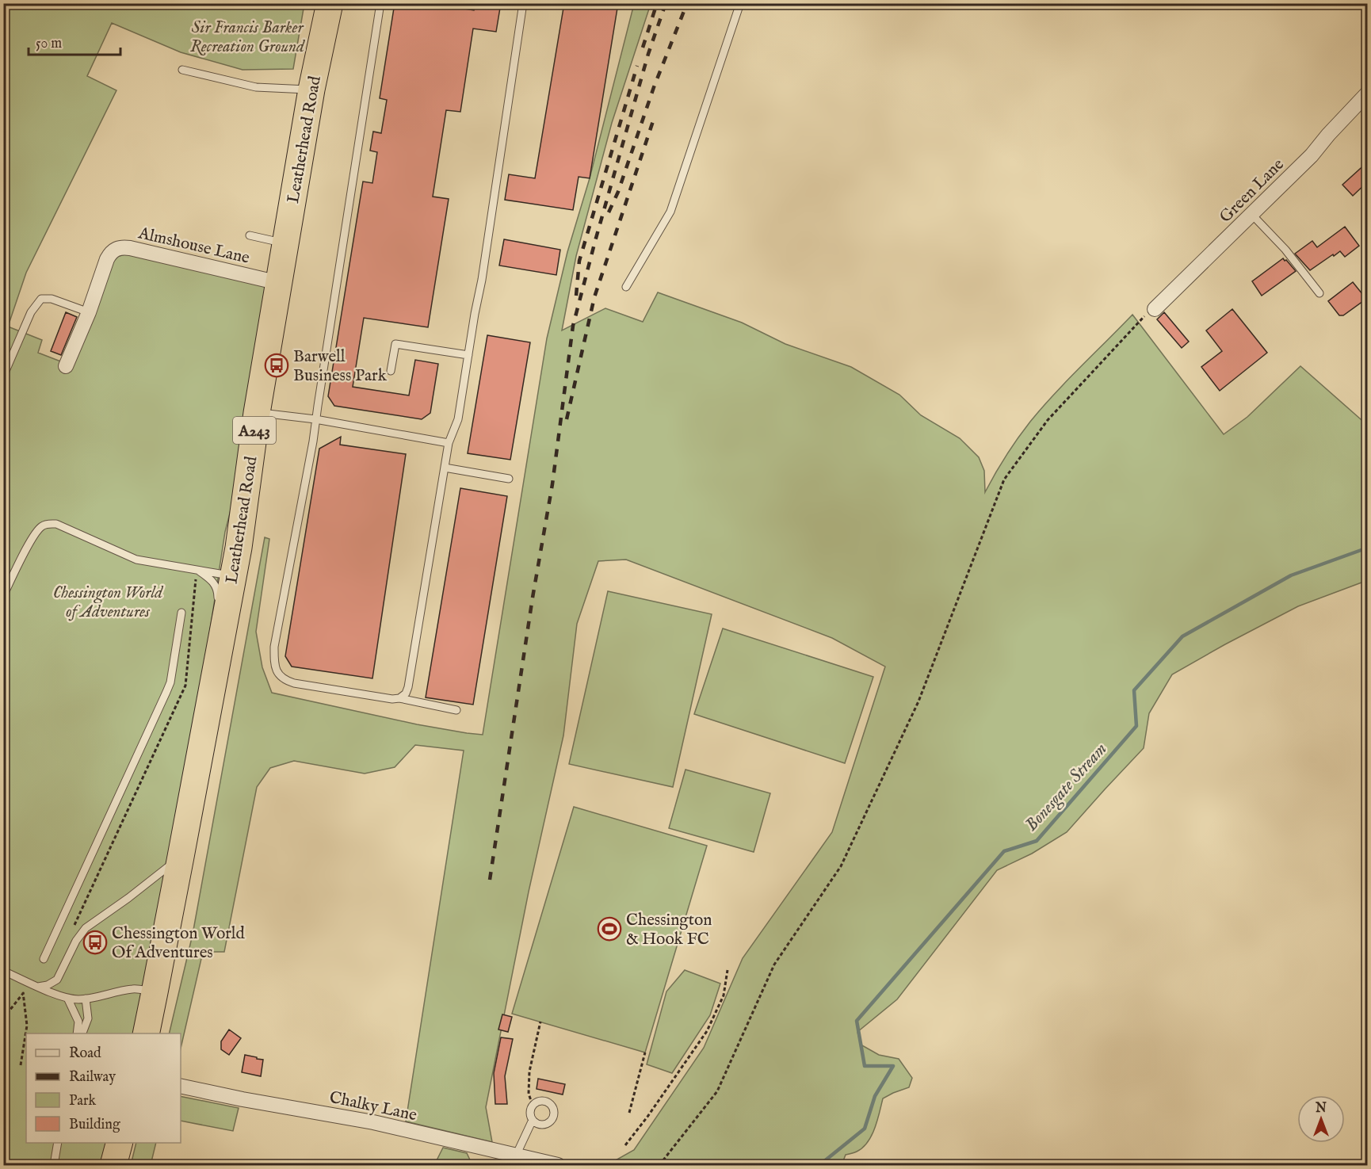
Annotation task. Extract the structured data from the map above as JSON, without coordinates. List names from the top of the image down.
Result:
{
  "streets": {
    "highway": ["Leatherhead Road", "A243"],
    "street": ["Green Lane", "Almshouse Lane", "Chalky Lane"]
  },
  "crossings": [
    ["Leatherhead Road", "Almshouse Lane"]
  ],
  "water": ["Bonesgate Stream"],
  "parks": ["Sir Francis Barker Recreation Ground", "Chessington World of Adventures"],
  "places": {
    "bus stop": ["Barwell Business Park", "Chessington World Of Adventures"],
    "sports": ["Chessington & Hook FC"]
  },
  "legend": [
    "Road",
    "Railway",
    "Park",
    "Building"
  ],
  "scale_bar": "50 m",
  "north": "top"
}
